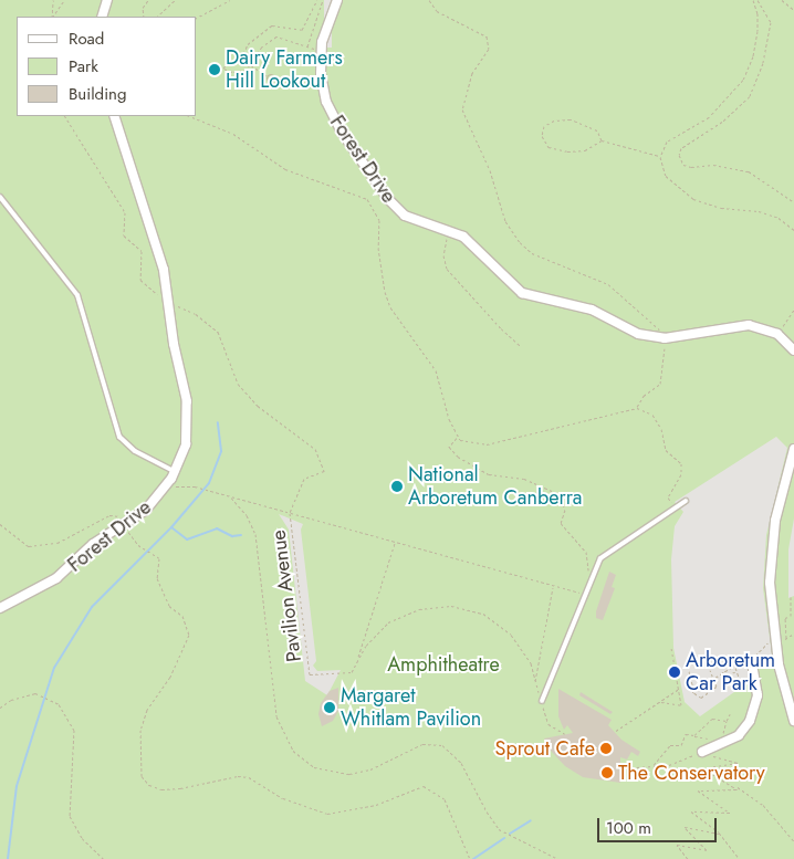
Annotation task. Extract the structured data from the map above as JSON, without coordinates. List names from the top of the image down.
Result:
{
  "streets": {
    "street": ["Forest Drive"],
    "path": ["Pavilion Avenue"]
  },
  "parks": ["Amphitheatre"],
  "places": [
    "Dairy Farmers Hill Lookout",
    "National Arboretum Canberra",
    "Arboretum Car Park",
    "Margaret Whitlam Pavilion",
    "Sprout Cafe",
    "The Conservatory"
  ],
  "legend": ["Road", "Park", "Building"],
  "scale_bar": "100 m"
}
